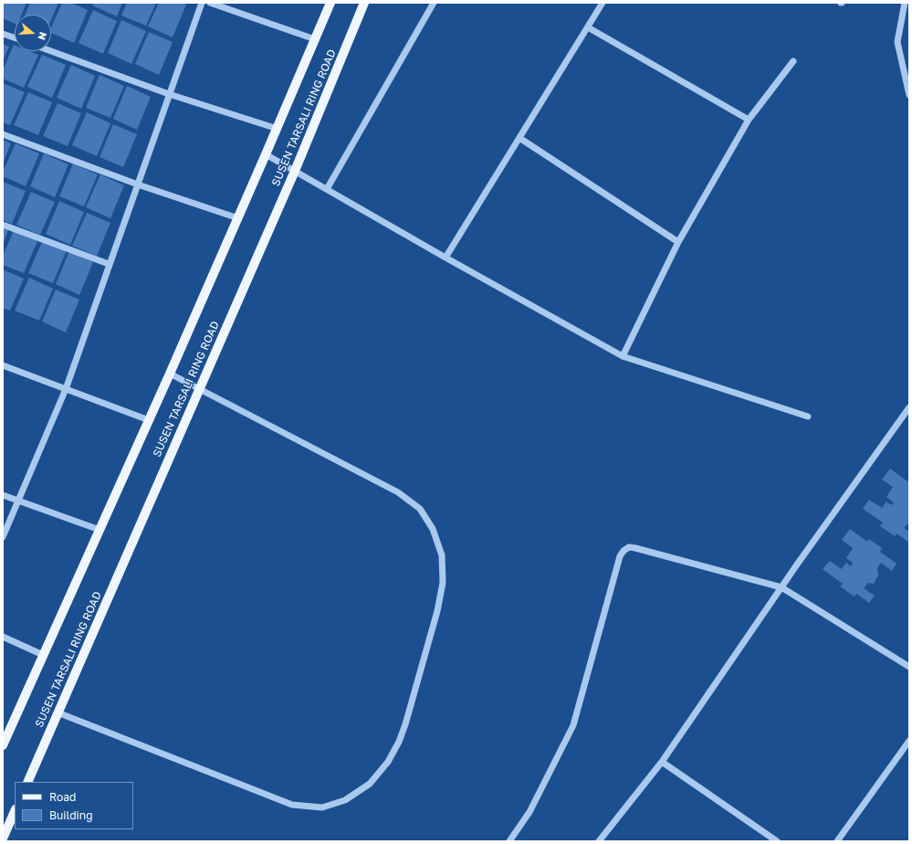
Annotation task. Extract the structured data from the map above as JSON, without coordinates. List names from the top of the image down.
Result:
{
  "streets": {
    "main road": ["SUSEN TARSALI RING ROAD"]
  },
  "legend": ["Road", "Building"],
  "north": "right"
}
